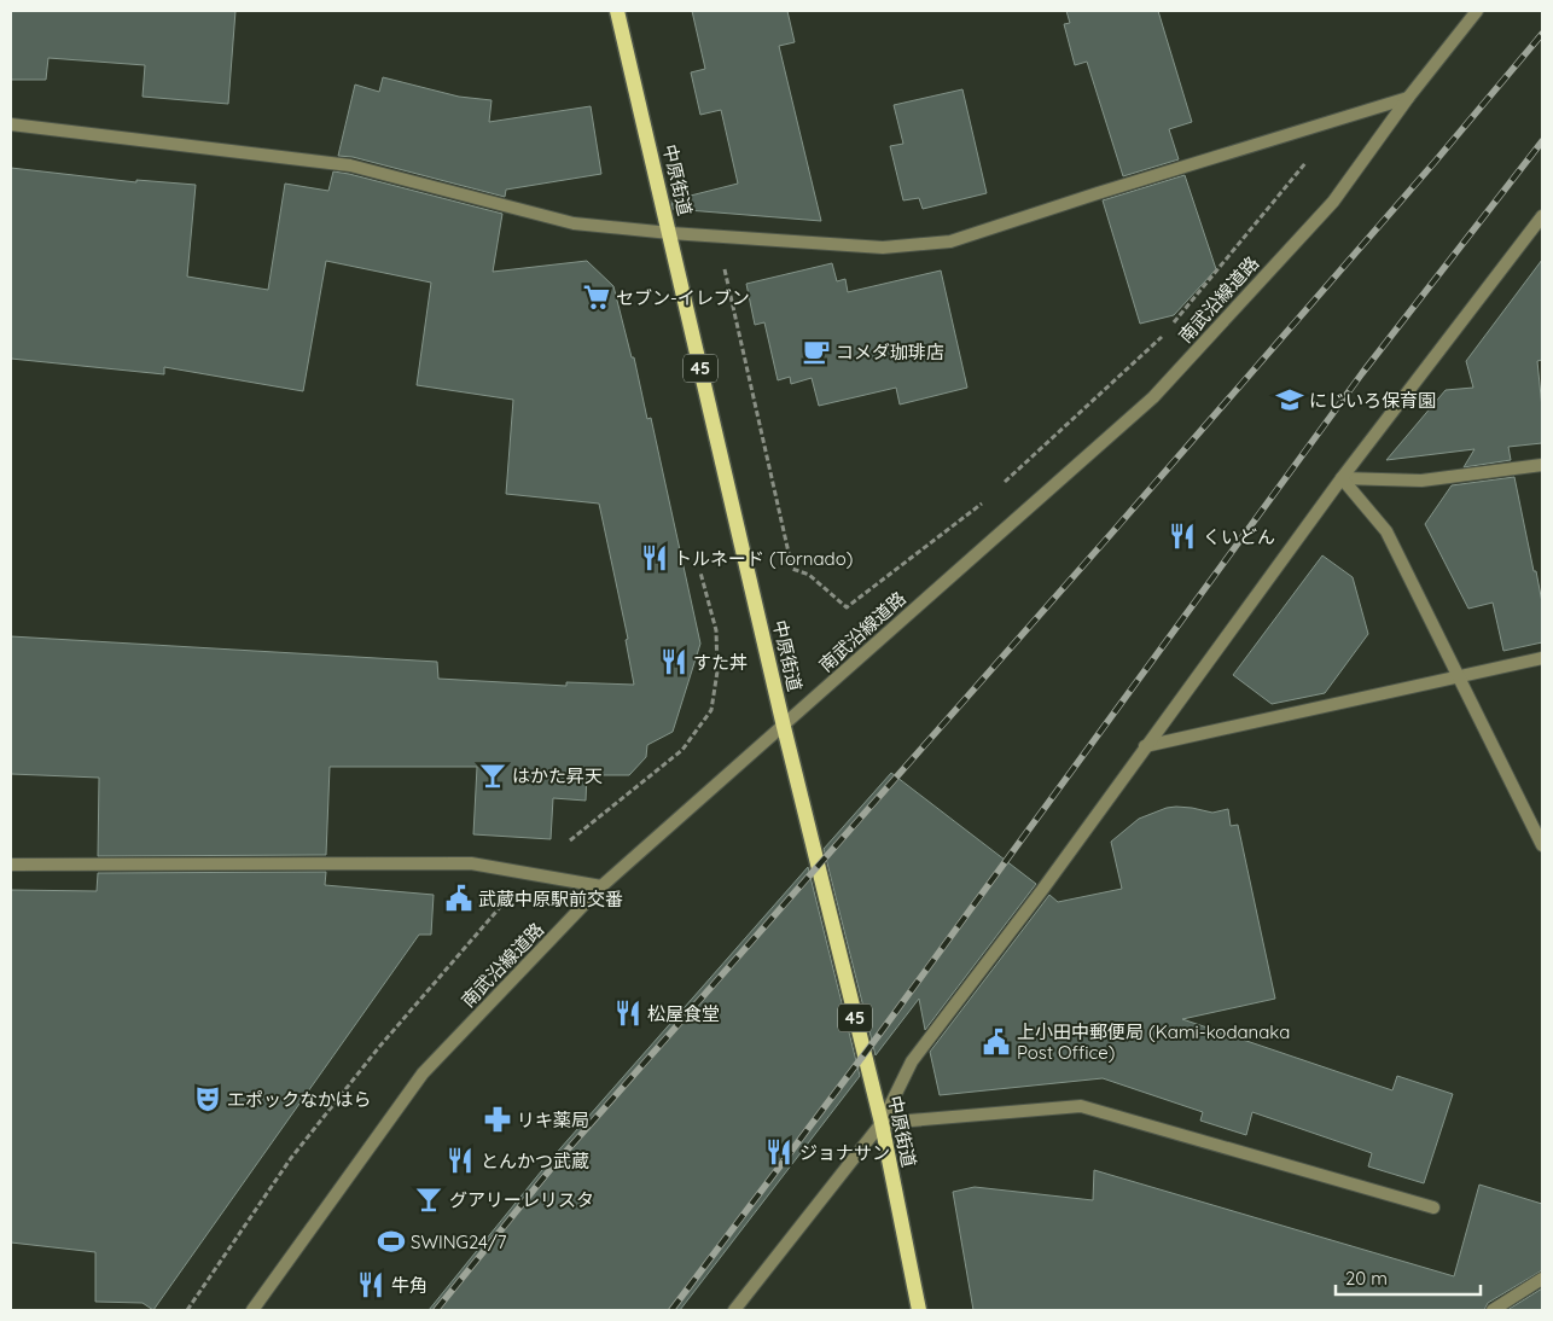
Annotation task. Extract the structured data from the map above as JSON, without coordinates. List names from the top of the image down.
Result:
{
  "streets": {
    "main road": ["中原街道", "45"],
    "street": ["南武沿線道路"]
  },
  "crossings": [
    ["中原街道", "南武沿線道路"]
  ],
  "places": {
    "supermarket": ["セブン-イレブン"],
    "cafe": ["コメダ珈琲店"],
    "school or university": ["にじいろ保育園"],
    "restaurant": [
      "くいどん",
      "トルネード (Tornado)",
      "すた丼",
      "松屋食堂",
      "ジョナサン",
      "とんかつ武蔵",
      "牛角"
    ],
    "bar": ["はかた昇天", "グアリーレリスタ"],
    "public building": ["武蔵中原駅前交番", "上小田中郵便局 (Kami-kodanaka Post Office)"],
    "theatre": ["エポックなかはら"],
    "pharmacy": ["リキ薬局"],
    "sports": ["SWING24/7"]
  },
  "scale_bar": "20 m"
}
